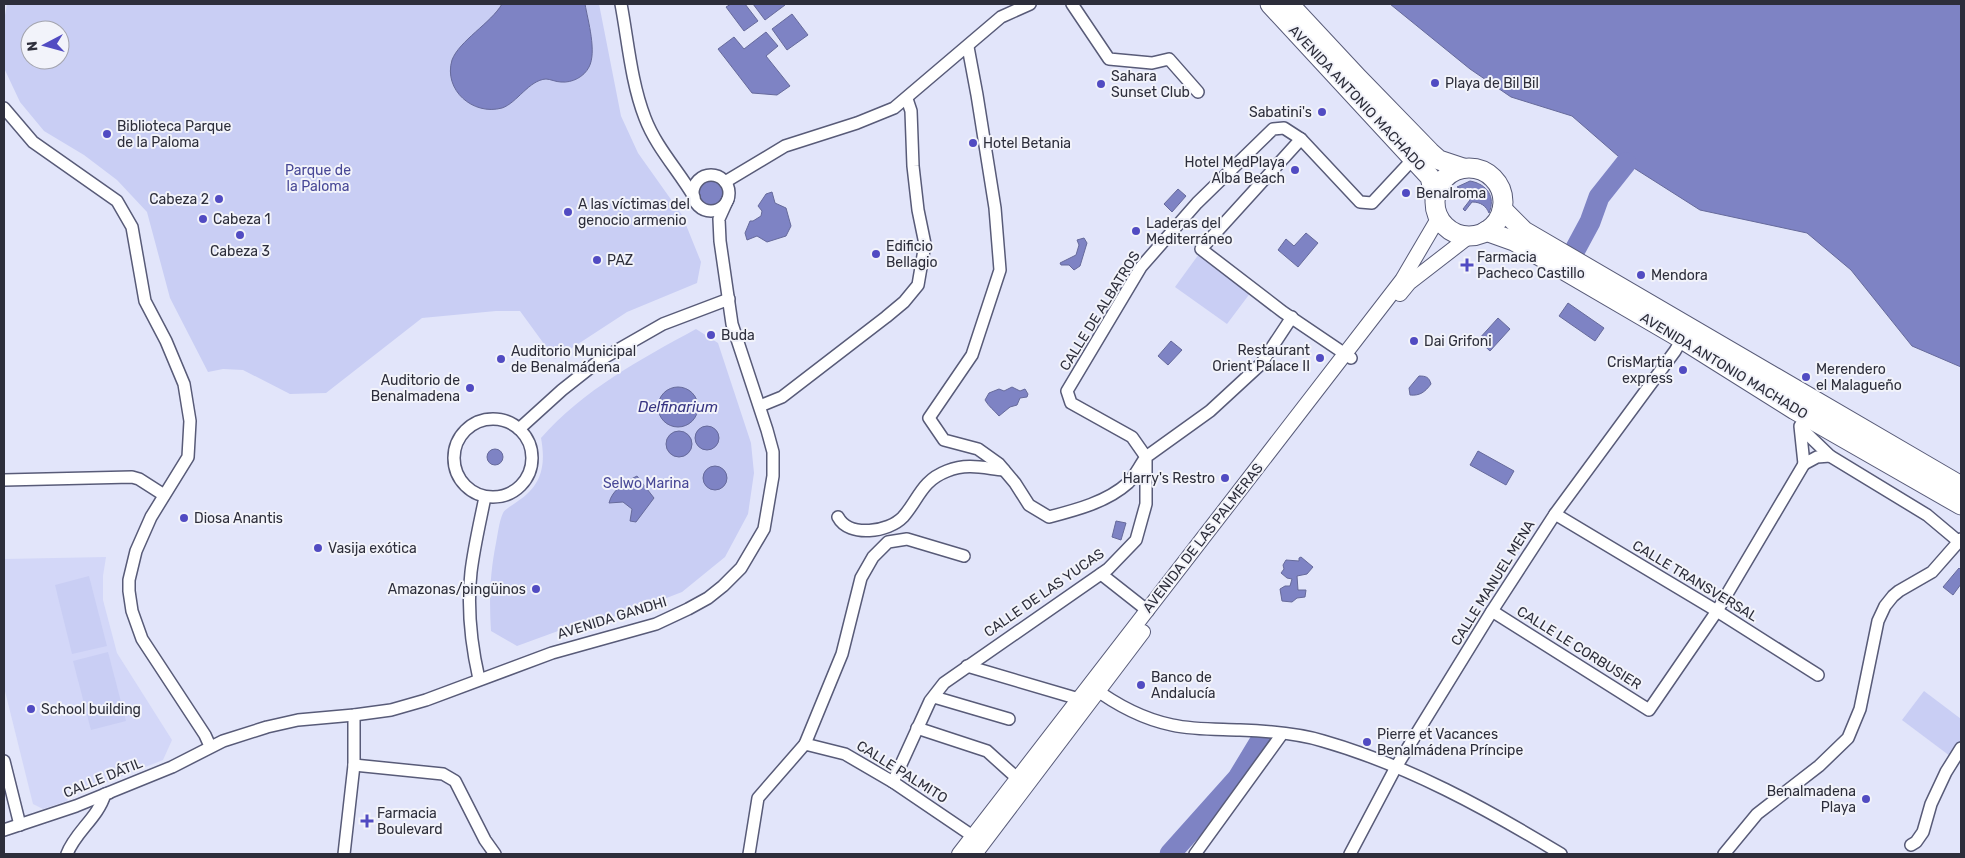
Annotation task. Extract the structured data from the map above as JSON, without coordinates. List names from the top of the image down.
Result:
{
  "streets": {
    "main road": ["AVENIDA ANTONIO MACHADO"],
    "street": [
      "CALLE DE ALBATROS",
      "AVENIDA DE LAS PALMERAS",
      "CALLE TRANSVERSAL",
      "CALLE MANUEL MENA",
      "CALLE DE LAS YUCAS",
      "AVENIDA GANDHI",
      "CALLE LE CORBUSIER",
      "CALLE PALMITO",
      "CALLE DÁTIL"
    ]
  },
  "crossings": [
    ["AVENIDA ANTONIO MACHADO", "AVENIDA DE LAS PALMERAS"],
    ["AVENIDA ANTONIO MACHADO", "CALLE MANUEL MENA"],
    ["CALLE DE ALBATROS", "CALLE DE LAS YUCAS"],
    ["AVENIDA DE LAS PALMERAS", "CALLE PALMITO"],
    ["CALLE TRANSVERSAL", "CALLE MANUEL MENA"],
    ["CALLE TRANSVERSAL", "CALLE LE CORBUSIER"],
    ["CALLE MANUEL MENA", "CALLE LE CORBUSIER"],
    ["CALLE DE LAS YUCAS", "CALLE PALMITO"],
    ["AVENIDA GANDHI", "CALLE DÁTIL"]
  ],
  "water": ["Delfinarium"],
  "parks": ["Parque de la Paloma", "Selwo Marina"],
  "places": {
    "other": [
      "Playa de Bil Bil",
      "Sahara Sunset Club",
      "Sabatini's",
      "Biblioteca Parque de la Paloma",
      "Hotel Betania",
      "Hotel MedPlaya Alba Beach",
      "Benalroma",
      "Cabeza 2",
      "A las víctimas del genocio armenio",
      "Cabeza 1",
      "Laderas del Mediterráneo",
      "Cabeza 3",
      "Edificio Bellagio",
      "PAZ",
      "Mendora",
      "Buda",
      "Dai Grifoni",
      "Restaurant Orient Palace II",
      "Auditorio Municipal de Benalmádena",
      "CrisMartia express",
      "Merendero el Malagueño",
      "Auditorio de Benalmadena",
      "Harry's Restro",
      "Diosa Anantis",
      "Vasija exótica",
      "Amazonas/pingüinos",
      "Banco de Andalucía",
      "School building",
      "Pierre et Vacances Benalmádena Príncipe",
      "Benalmadena Playa"
    ],
    "health": ["Farmacia Pacheco Castillo", "Farmacia Boulevard"]
  },
  "north": "left"
}
